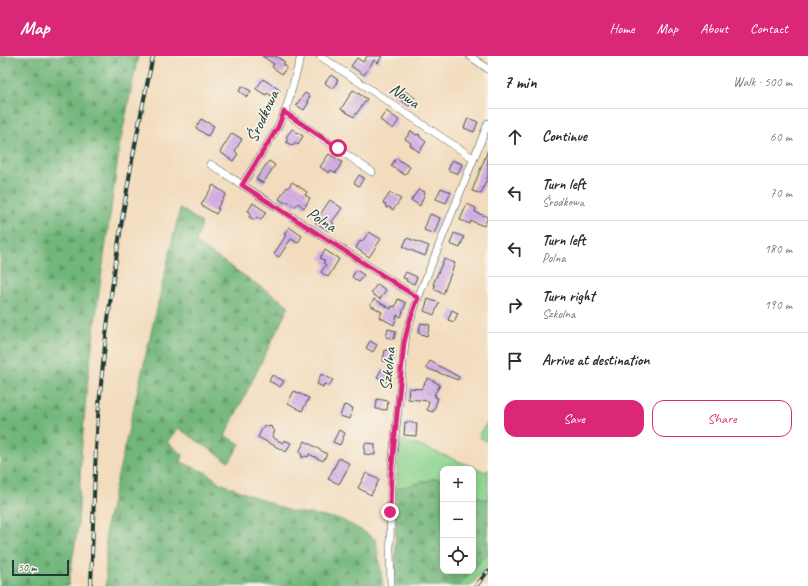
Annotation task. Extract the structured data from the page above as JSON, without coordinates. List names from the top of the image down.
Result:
{
  "streets": {
    "street": [
      "Nowa",
      "Środkowa",
      "Polna",
      "Szkolna"
    ]
  },
  "crossings": [
    ["Nowa", "Szkolna"],
    ["Środkowa", "Polna"],
    ["Polna", "Szkolna"]
  ],
  "scale_bar": "50 m",
  "page": {
    "header": "Map",
    "nav": [
      "Home",
      "Map",
      "About",
      "Contact"
    ],
    "heading": ["7 min", "Walk · 500 m"],
    "list": [
      ["Continue", "60 m"],
      ["Turn left", "Środkowa", "70 m"],
      ["Turn left", "Polna", "180 m"],
      ["Turn right", "Szkolna", "190 m"],
      "Arrive at destination"
    ],
    "buttons": ["Save", "Share"],
    "map_buttons": ["+", "−"],
    "scale": "50 m"
  }
}
